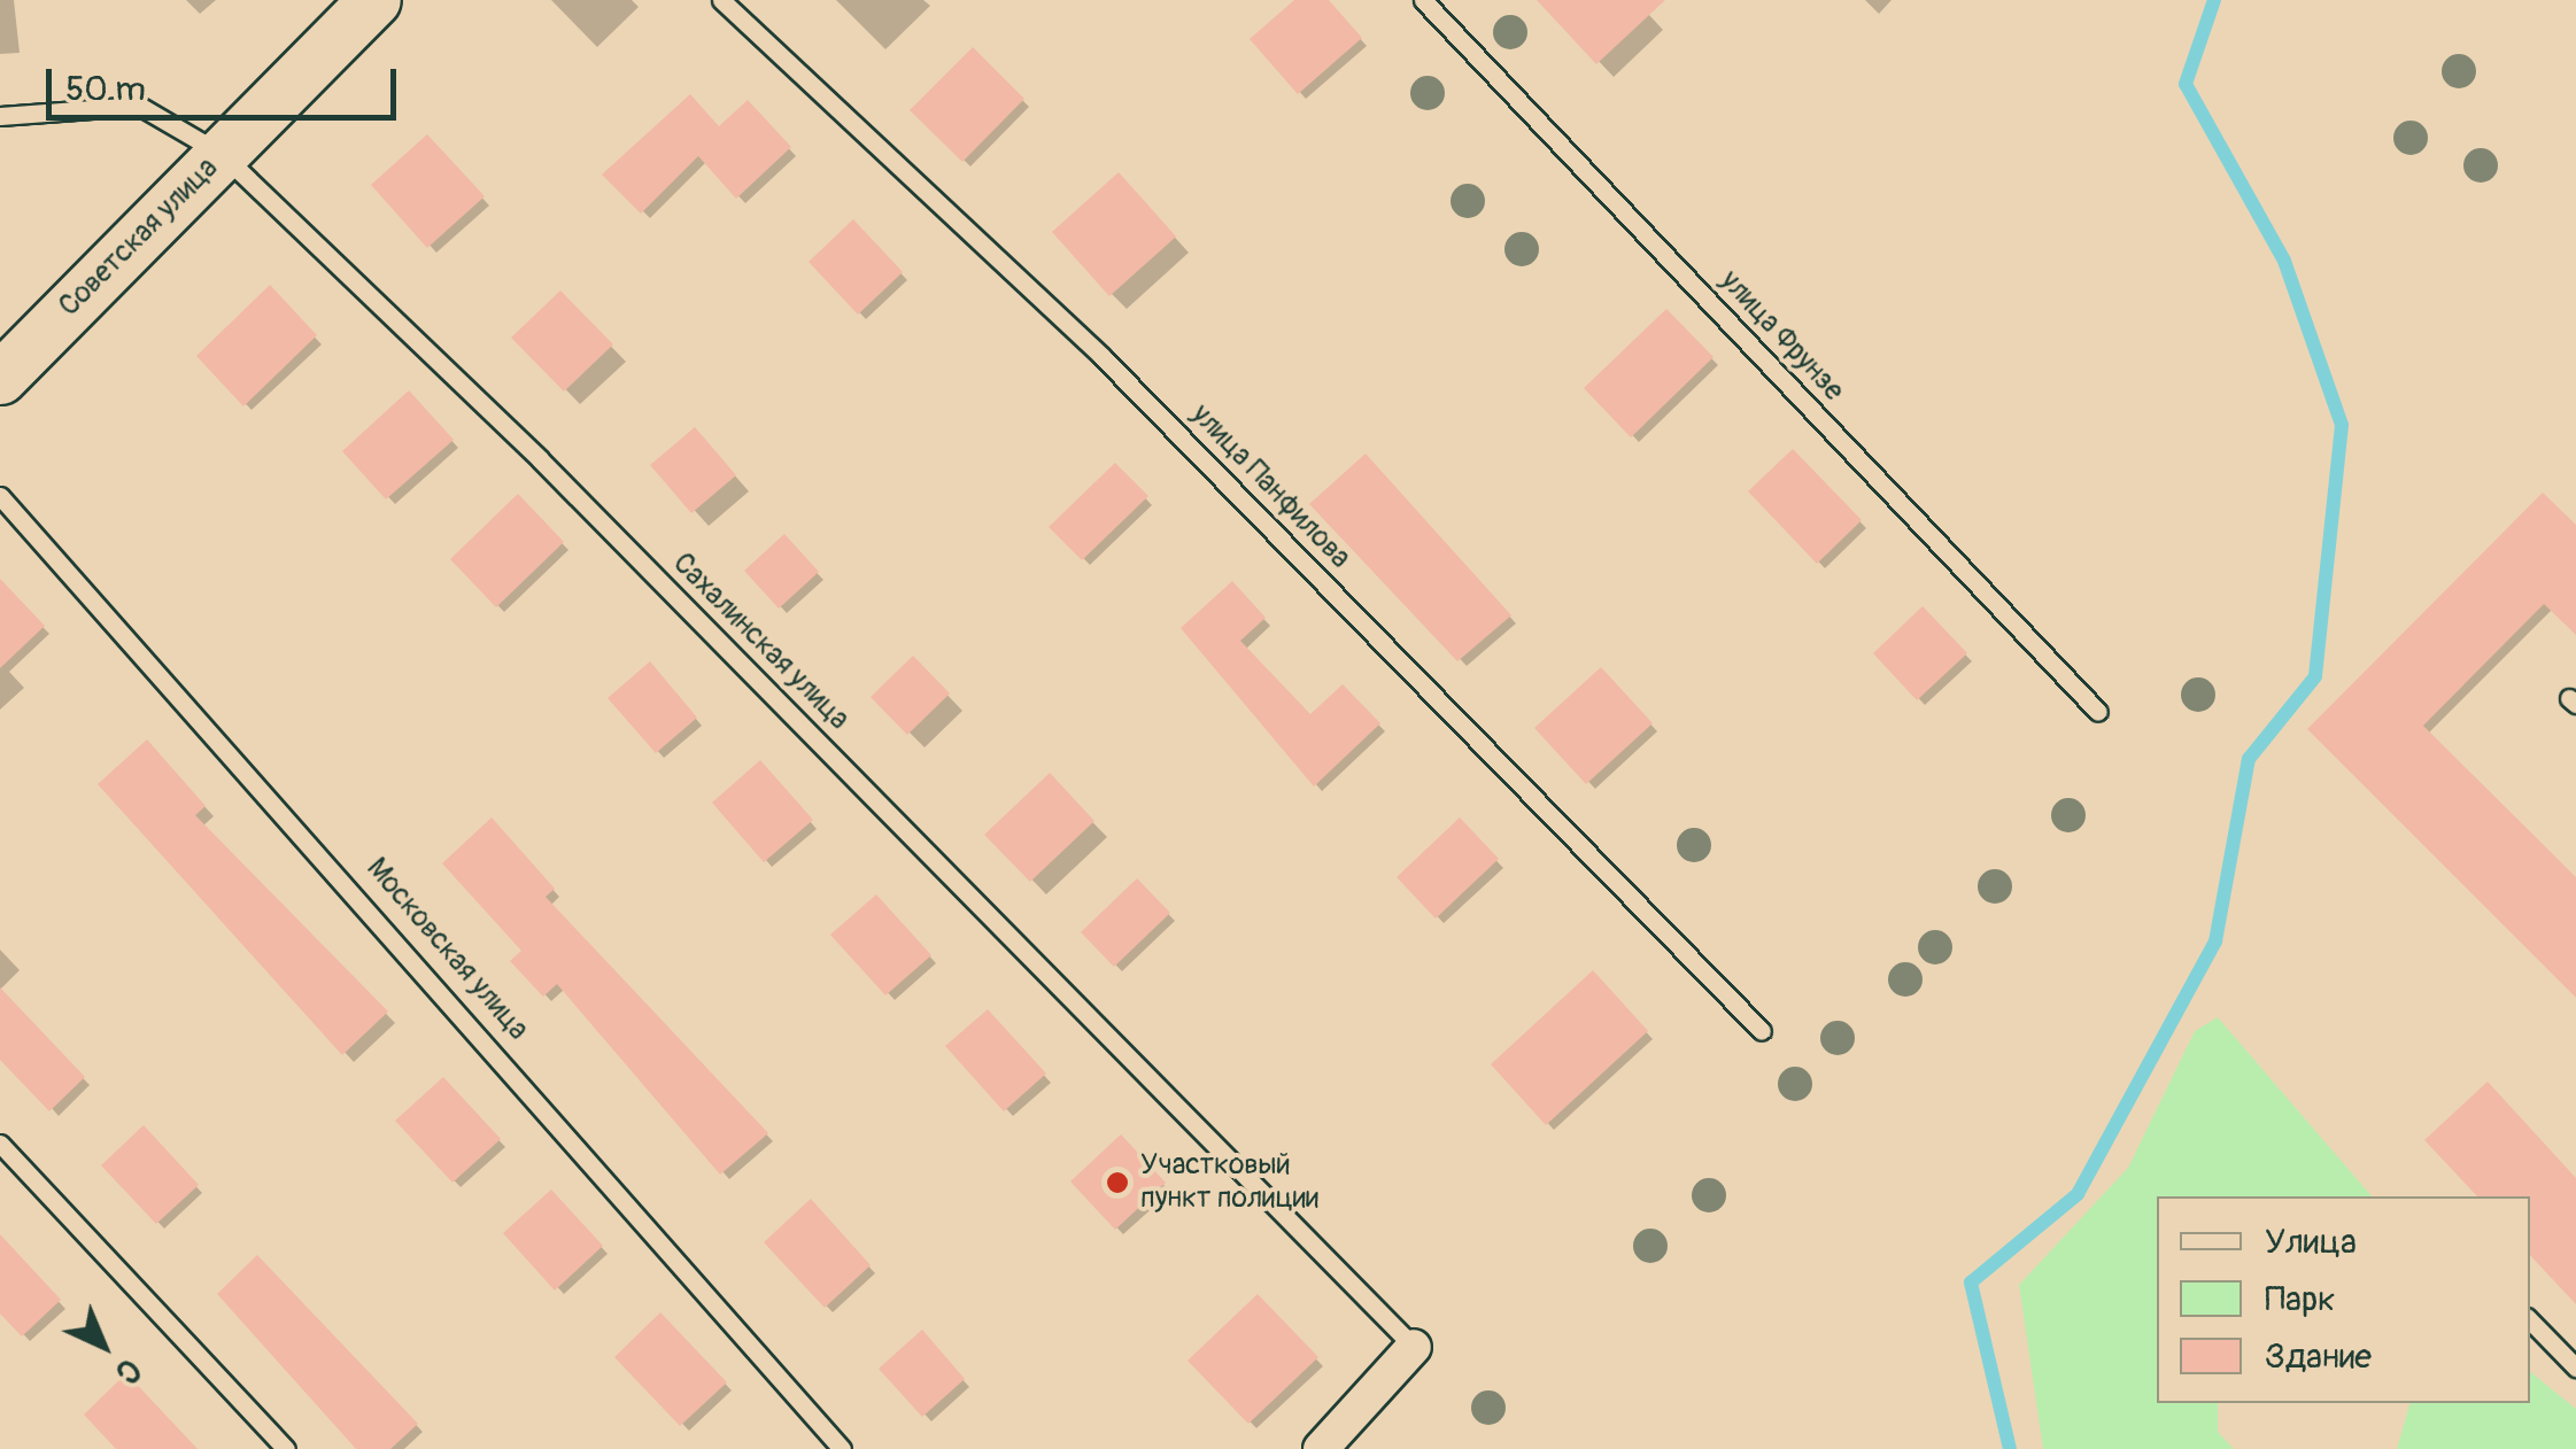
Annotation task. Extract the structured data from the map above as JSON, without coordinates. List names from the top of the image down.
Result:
{
  "streets": {
    "street": ["Советская улица"],
    "lane": [
      "улица Фрунзе",
      "улица Панфилова",
      "Сахалинская улица",
      "Московская улица"
    ]
  },
  "crossings": [
    ["Советская улица", "Сахалинская улица"]
  ],
  "places": ["Участковый пункт полиции"],
  "legend": ["Улица", "Парк", "Здание"],
  "scale_bar": "50 m",
  "north": "bottom right"
}
